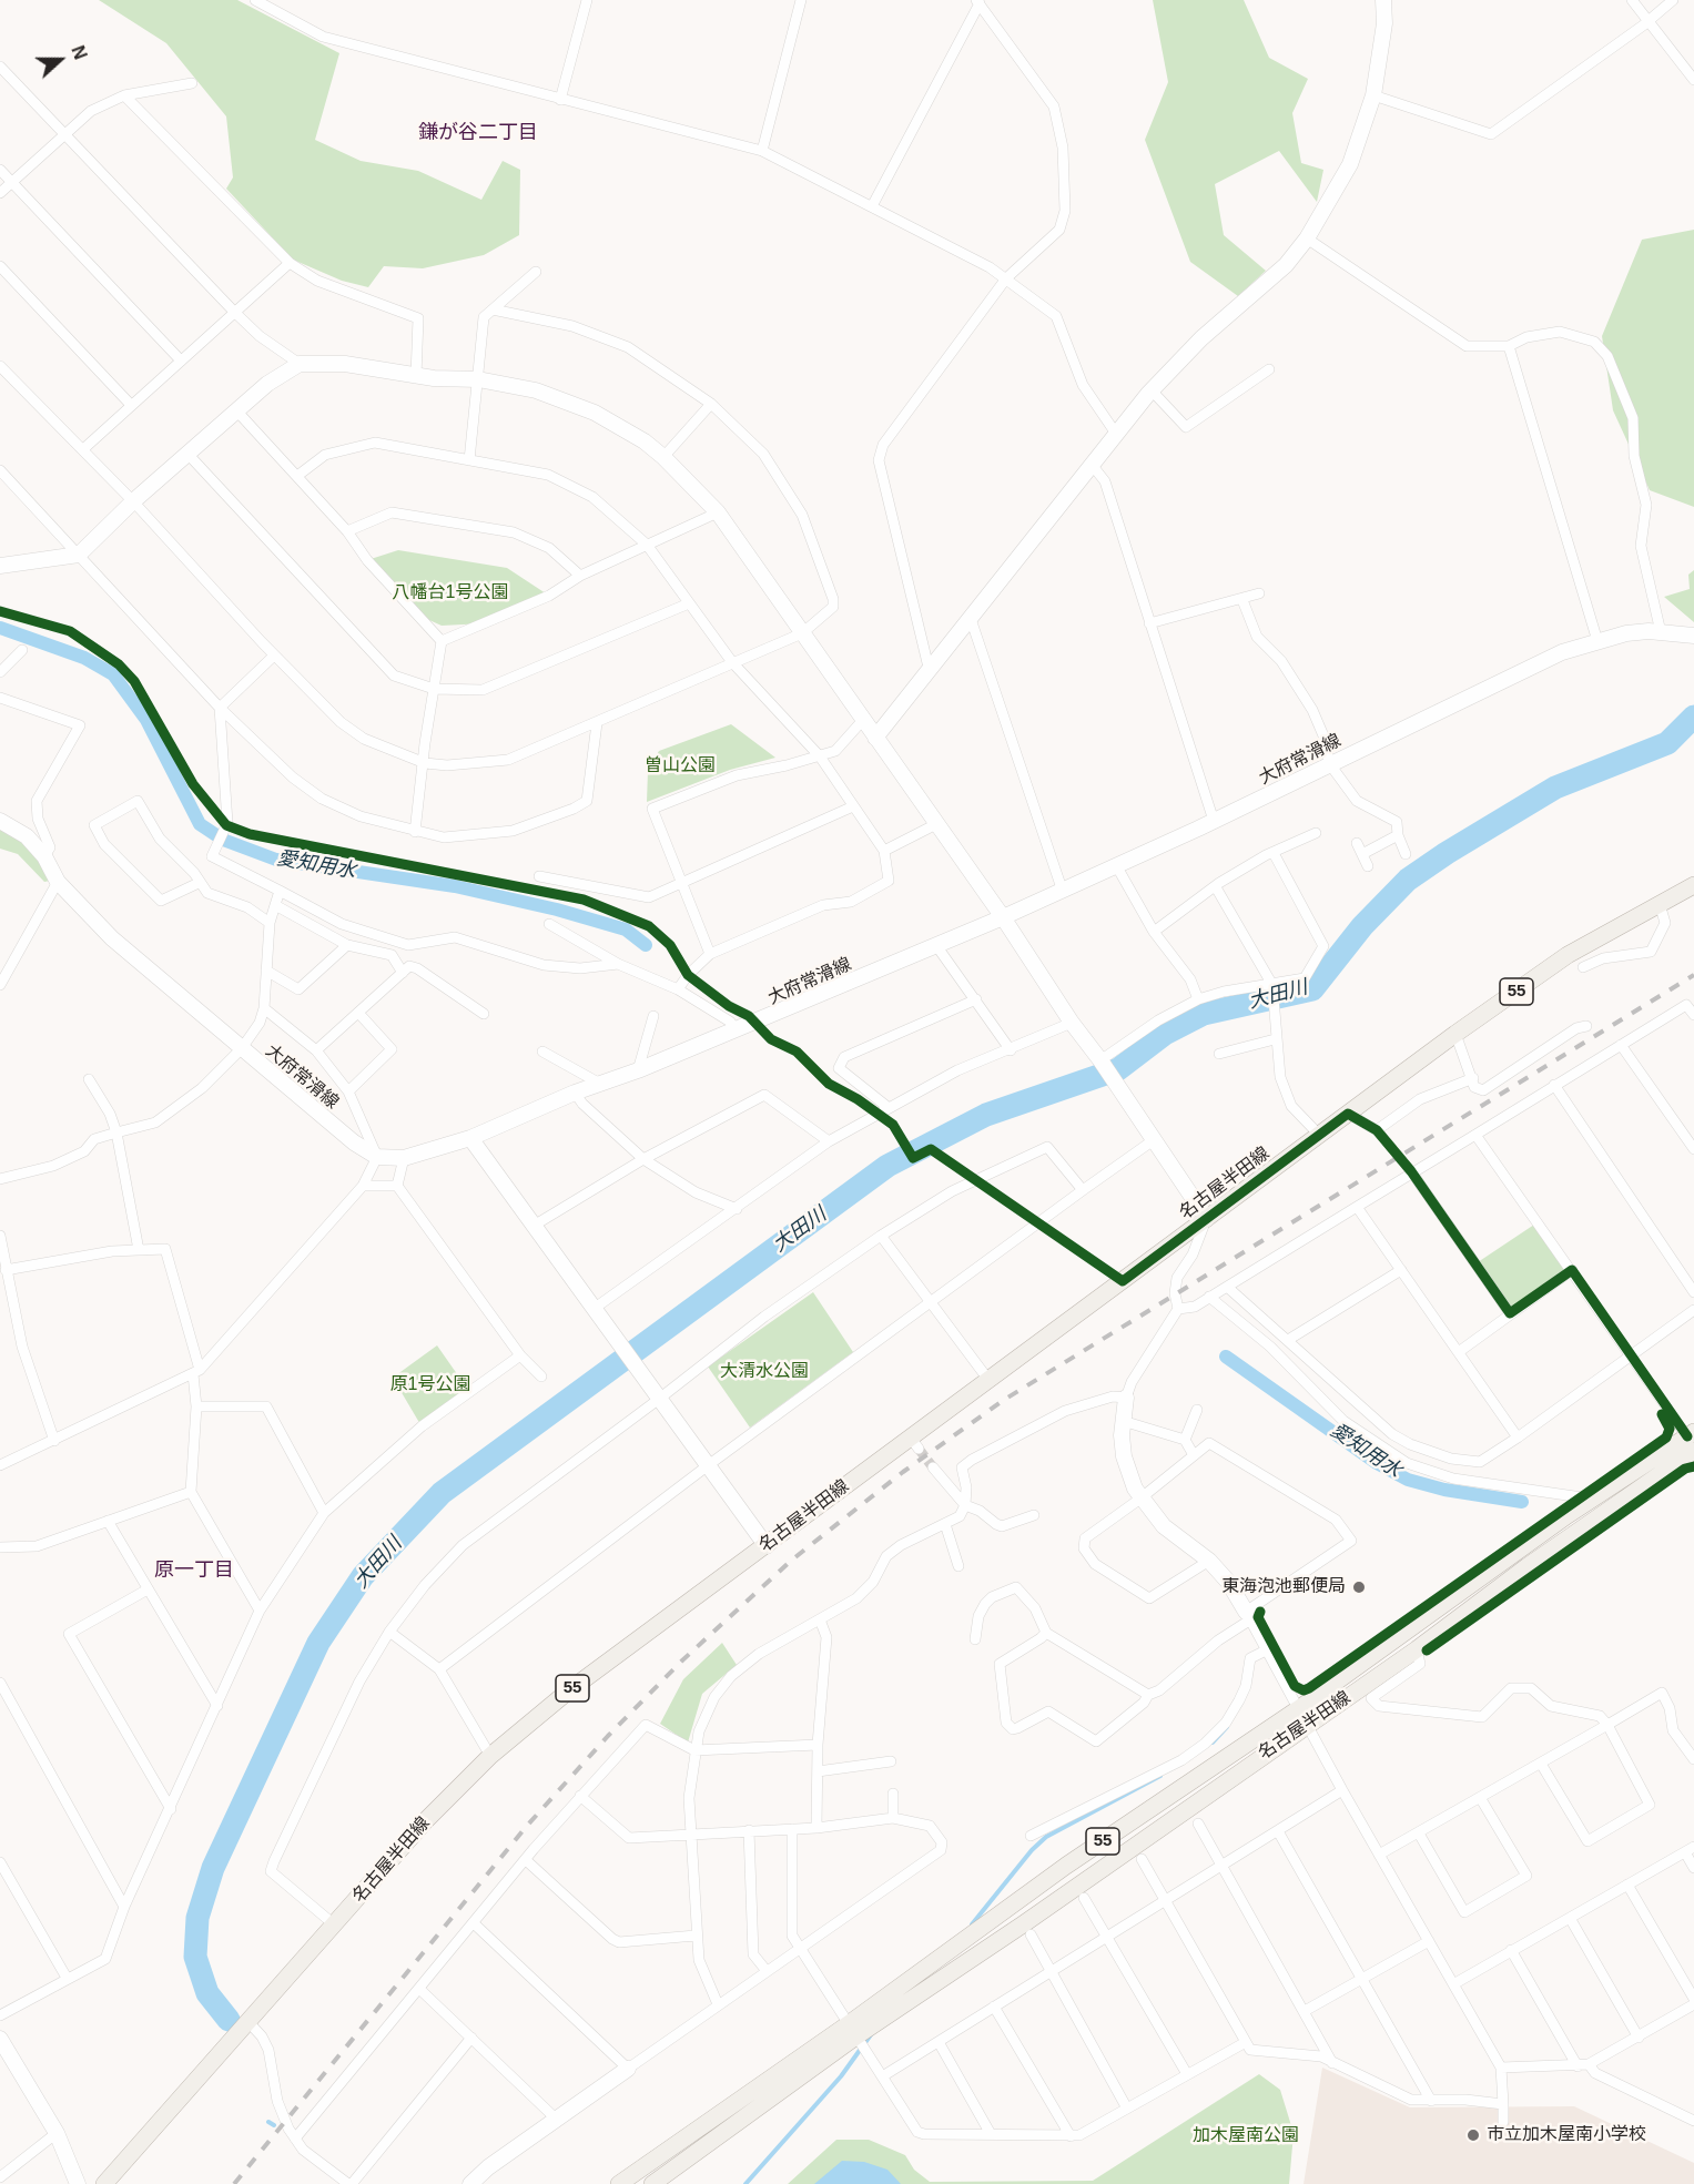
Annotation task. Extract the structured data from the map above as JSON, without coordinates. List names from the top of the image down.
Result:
{
  "streets": {
    "main road": ["55", "名古屋半田線"],
    "street": ["大府常滑線"]
  },
  "districts": ["鎌が谷二丁目", "原一丁目"],
  "water": ["愛知用水", "大田川"],
  "parks": [
    "八幡台1号公園",
    "曽山公園",
    "大清水公園",
    "原1号公園",
    "加木屋南公園"
  ],
  "places": ["東海泡池郵便局", "市立加木屋南小学校"],
  "north": "right"
}
